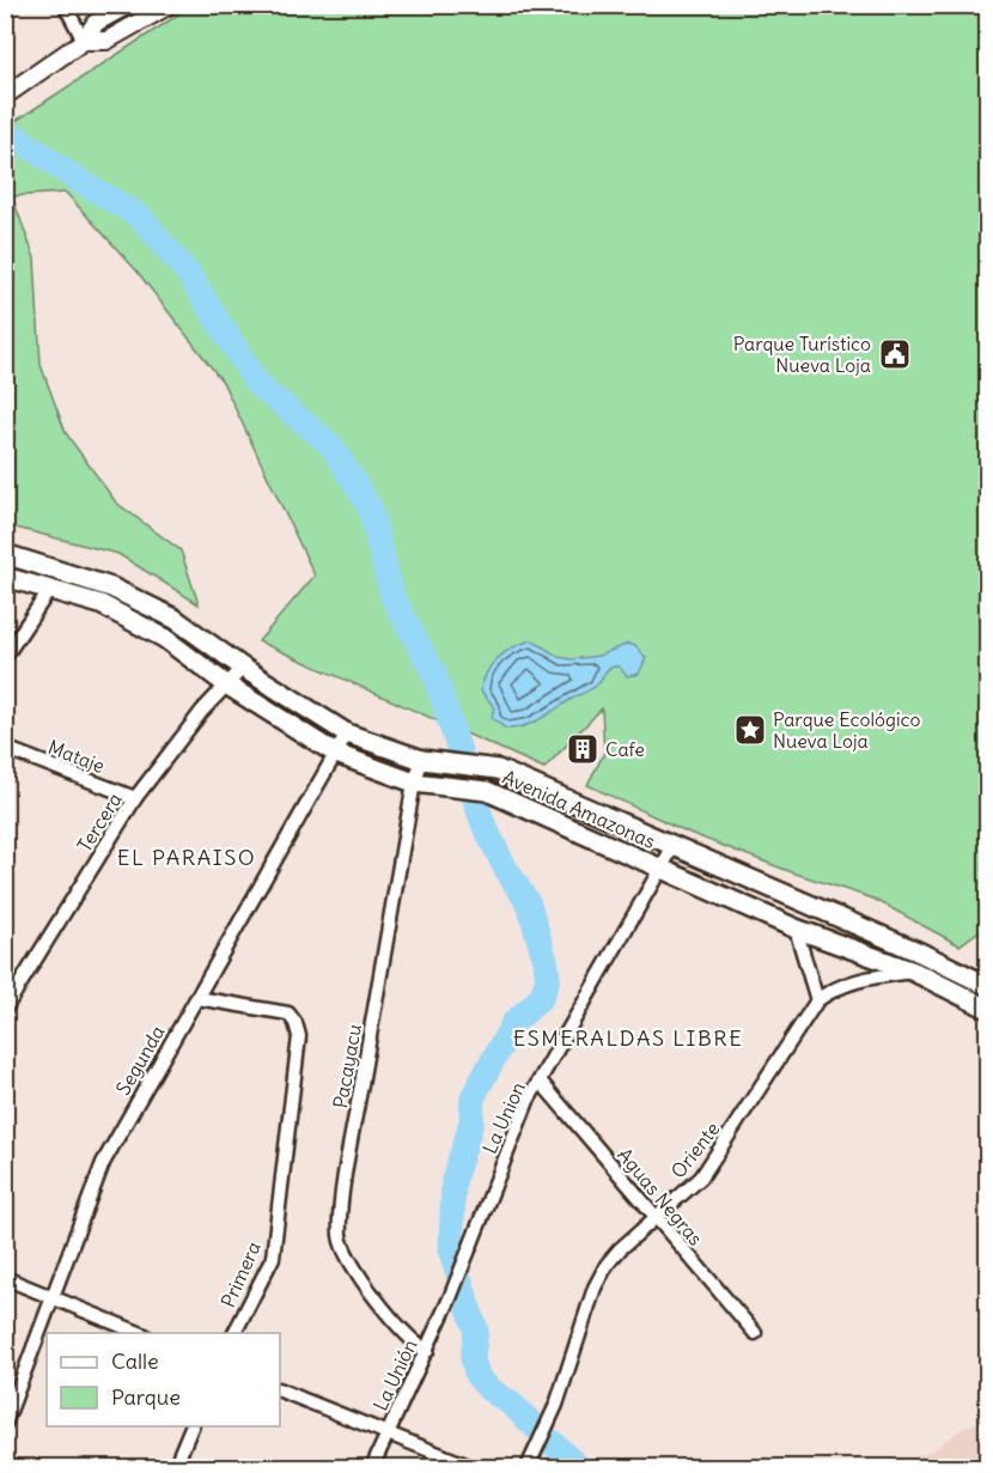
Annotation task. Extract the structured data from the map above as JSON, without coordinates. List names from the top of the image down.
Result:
{
  "streets": {
    "main road": ["Avenida Amazonas"],
    "street": [
      "Mataje",
      "Tercera",
      "Segunda",
      "Pacayacu",
      "La Union",
      "Oriente",
      "Aguas Negras",
      "Primera",
      "La Unión"
    ]
  },
  "crossings": [
    ["Mataje", "Tercera"],
    ["Avenida Amazonas", "Tercera"],
    ["Avenida Amazonas", "Segunda"],
    ["Avenida Amazonas", "Pacayacu"],
    ["Avenida Amazonas", "La Union"],
    ["Avenida Amazonas", "Oriente"],
    ["Segunda", "Primera"],
    ["Pacayacu", "La Unión"],
    ["La Union", "Aguas Negras"],
    ["La Union", "La Unión"],
    ["Oriente", "Aguas Negras"]
  ],
  "districts": ["EL PARAISO", "ESMERALDAS LIBRE"],
  "places": {
    "public building": ["Parque Turístico Nueva Loja"],
    "place": ["Parque Ecológico Nueva Loja"],
    "building": ["Cafe"]
  },
  "legend": ["Calle", "Parque"]
}
